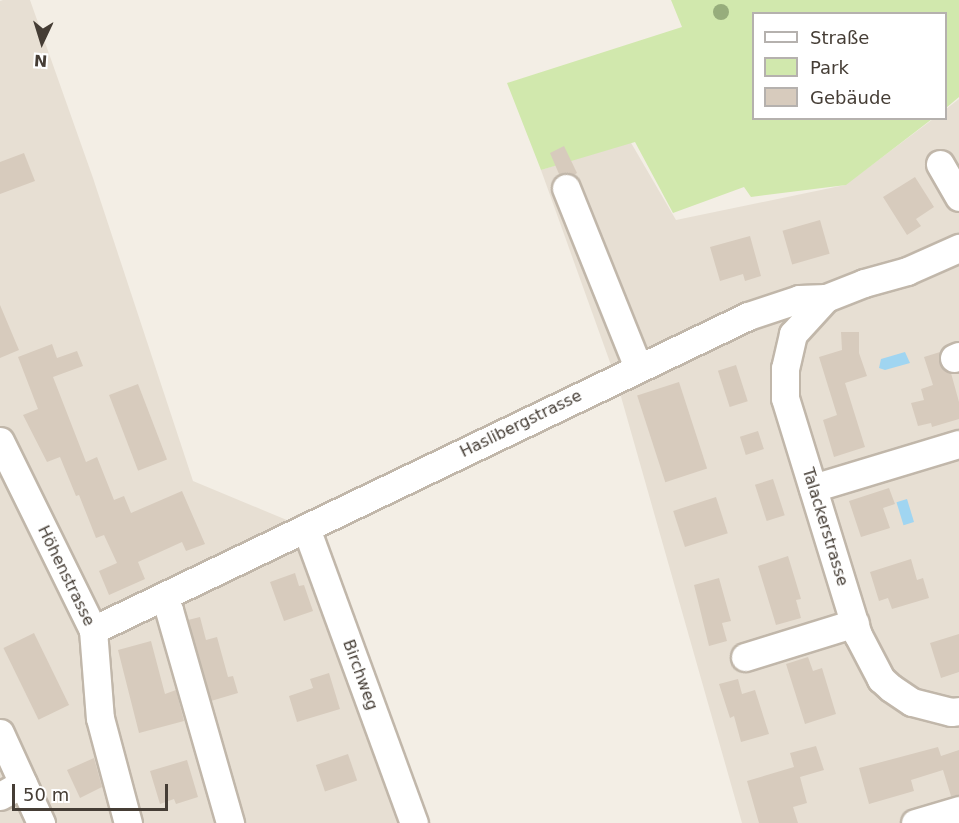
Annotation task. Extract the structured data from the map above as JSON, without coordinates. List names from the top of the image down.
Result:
{
  "streets": {
    "street": [
      "Haslibergstrasse",
      "Talackerstrasse",
      "Höhenstrasse",
      "Birchweg"
    ]
  },
  "crossings": [
    ["Haslibergstrasse", "Talackerstrasse"],
    ["Haslibergstrasse", "Höhenstrasse"],
    ["Haslibergstrasse", "Birchweg"]
  ],
  "legend": ["Straße", "Park", "Gebäude"],
  "scale_bar": "50 m",
  "north": "bottom"
}
